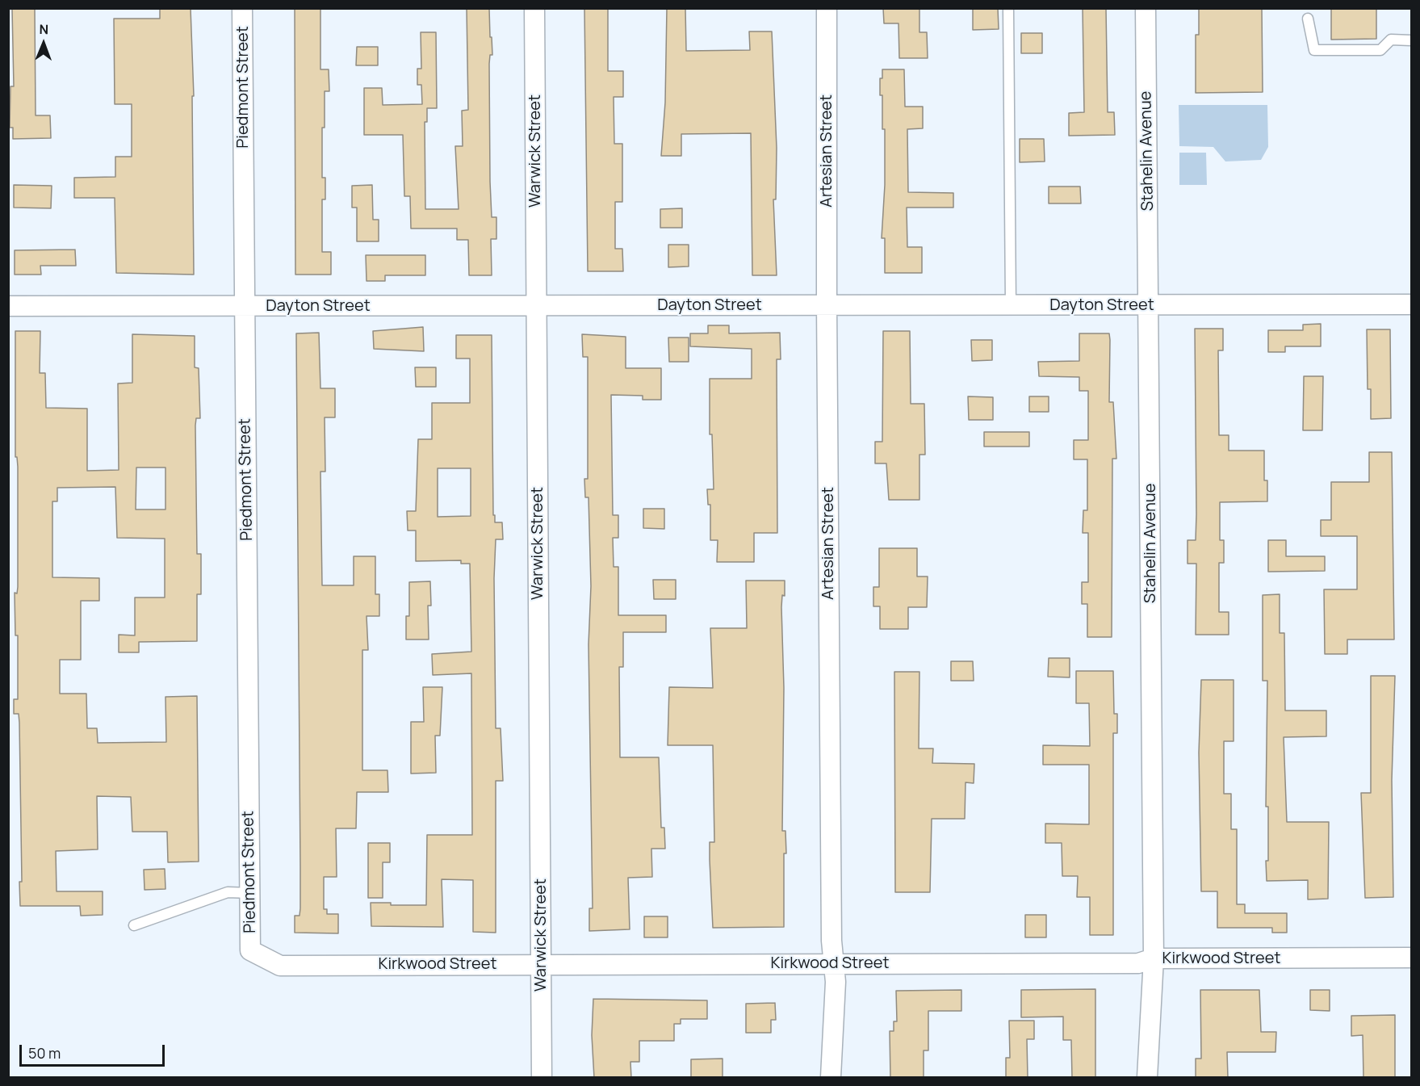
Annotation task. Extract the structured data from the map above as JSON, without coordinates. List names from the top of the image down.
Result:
{
  "streets": {
    "street": [
      "Piedmont Street",
      "Warwick Street",
      "Artesian Street",
      "Stahelin Avenue",
      "Dayton Street",
      "Kirkwood Street"
    ]
  },
  "crossings": [
    ["Piedmont Street", "Dayton Street"],
    ["Piedmont Street", "Kirkwood Street"],
    ["Warwick Street", "Dayton Street"],
    ["Warwick Street", "Kirkwood Street"],
    ["Artesian Street", "Dayton Street"],
    ["Artesian Street", "Kirkwood Street"],
    ["Stahelin Avenue", "Dayton Street"],
    ["Stahelin Avenue", "Kirkwood Street"]
  ],
  "scale_bar": "50 m",
  "north": "top"
}
